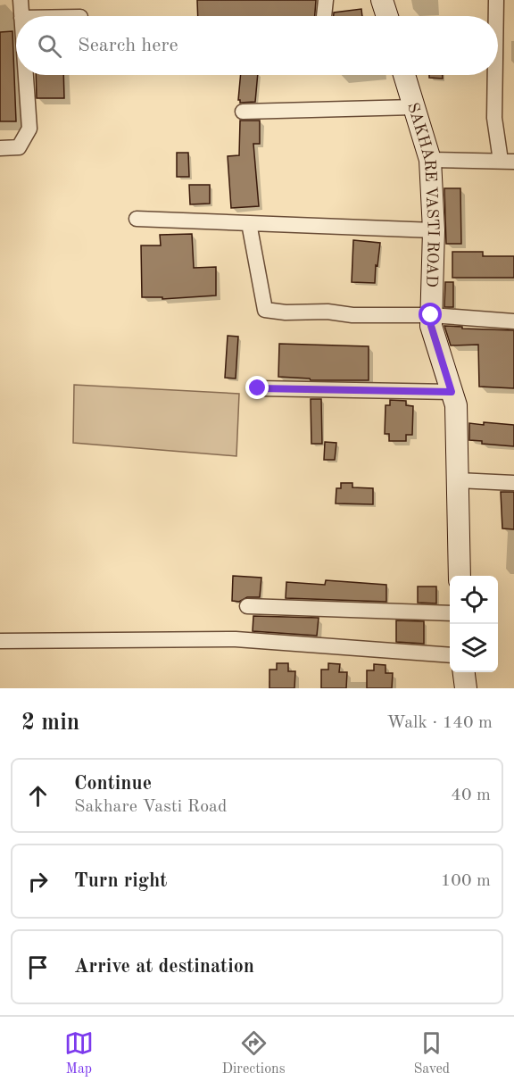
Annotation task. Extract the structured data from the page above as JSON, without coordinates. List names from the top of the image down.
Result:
{
  "streets": {
    "street": ["SAKHARE VASTI ROAD"]
  },
  "page": {
    "search": "Search here",
    "heading": ["2 min", "Walk · 140 m"],
    "list": [
      ["Continue", "Sakhare Vasti Road", "40 m"],
      ["Turn right", "100 m"],
      "Arrive at destination"
    ],
    "nav": ["Map", "Directions", "Saved"]
  }
}
